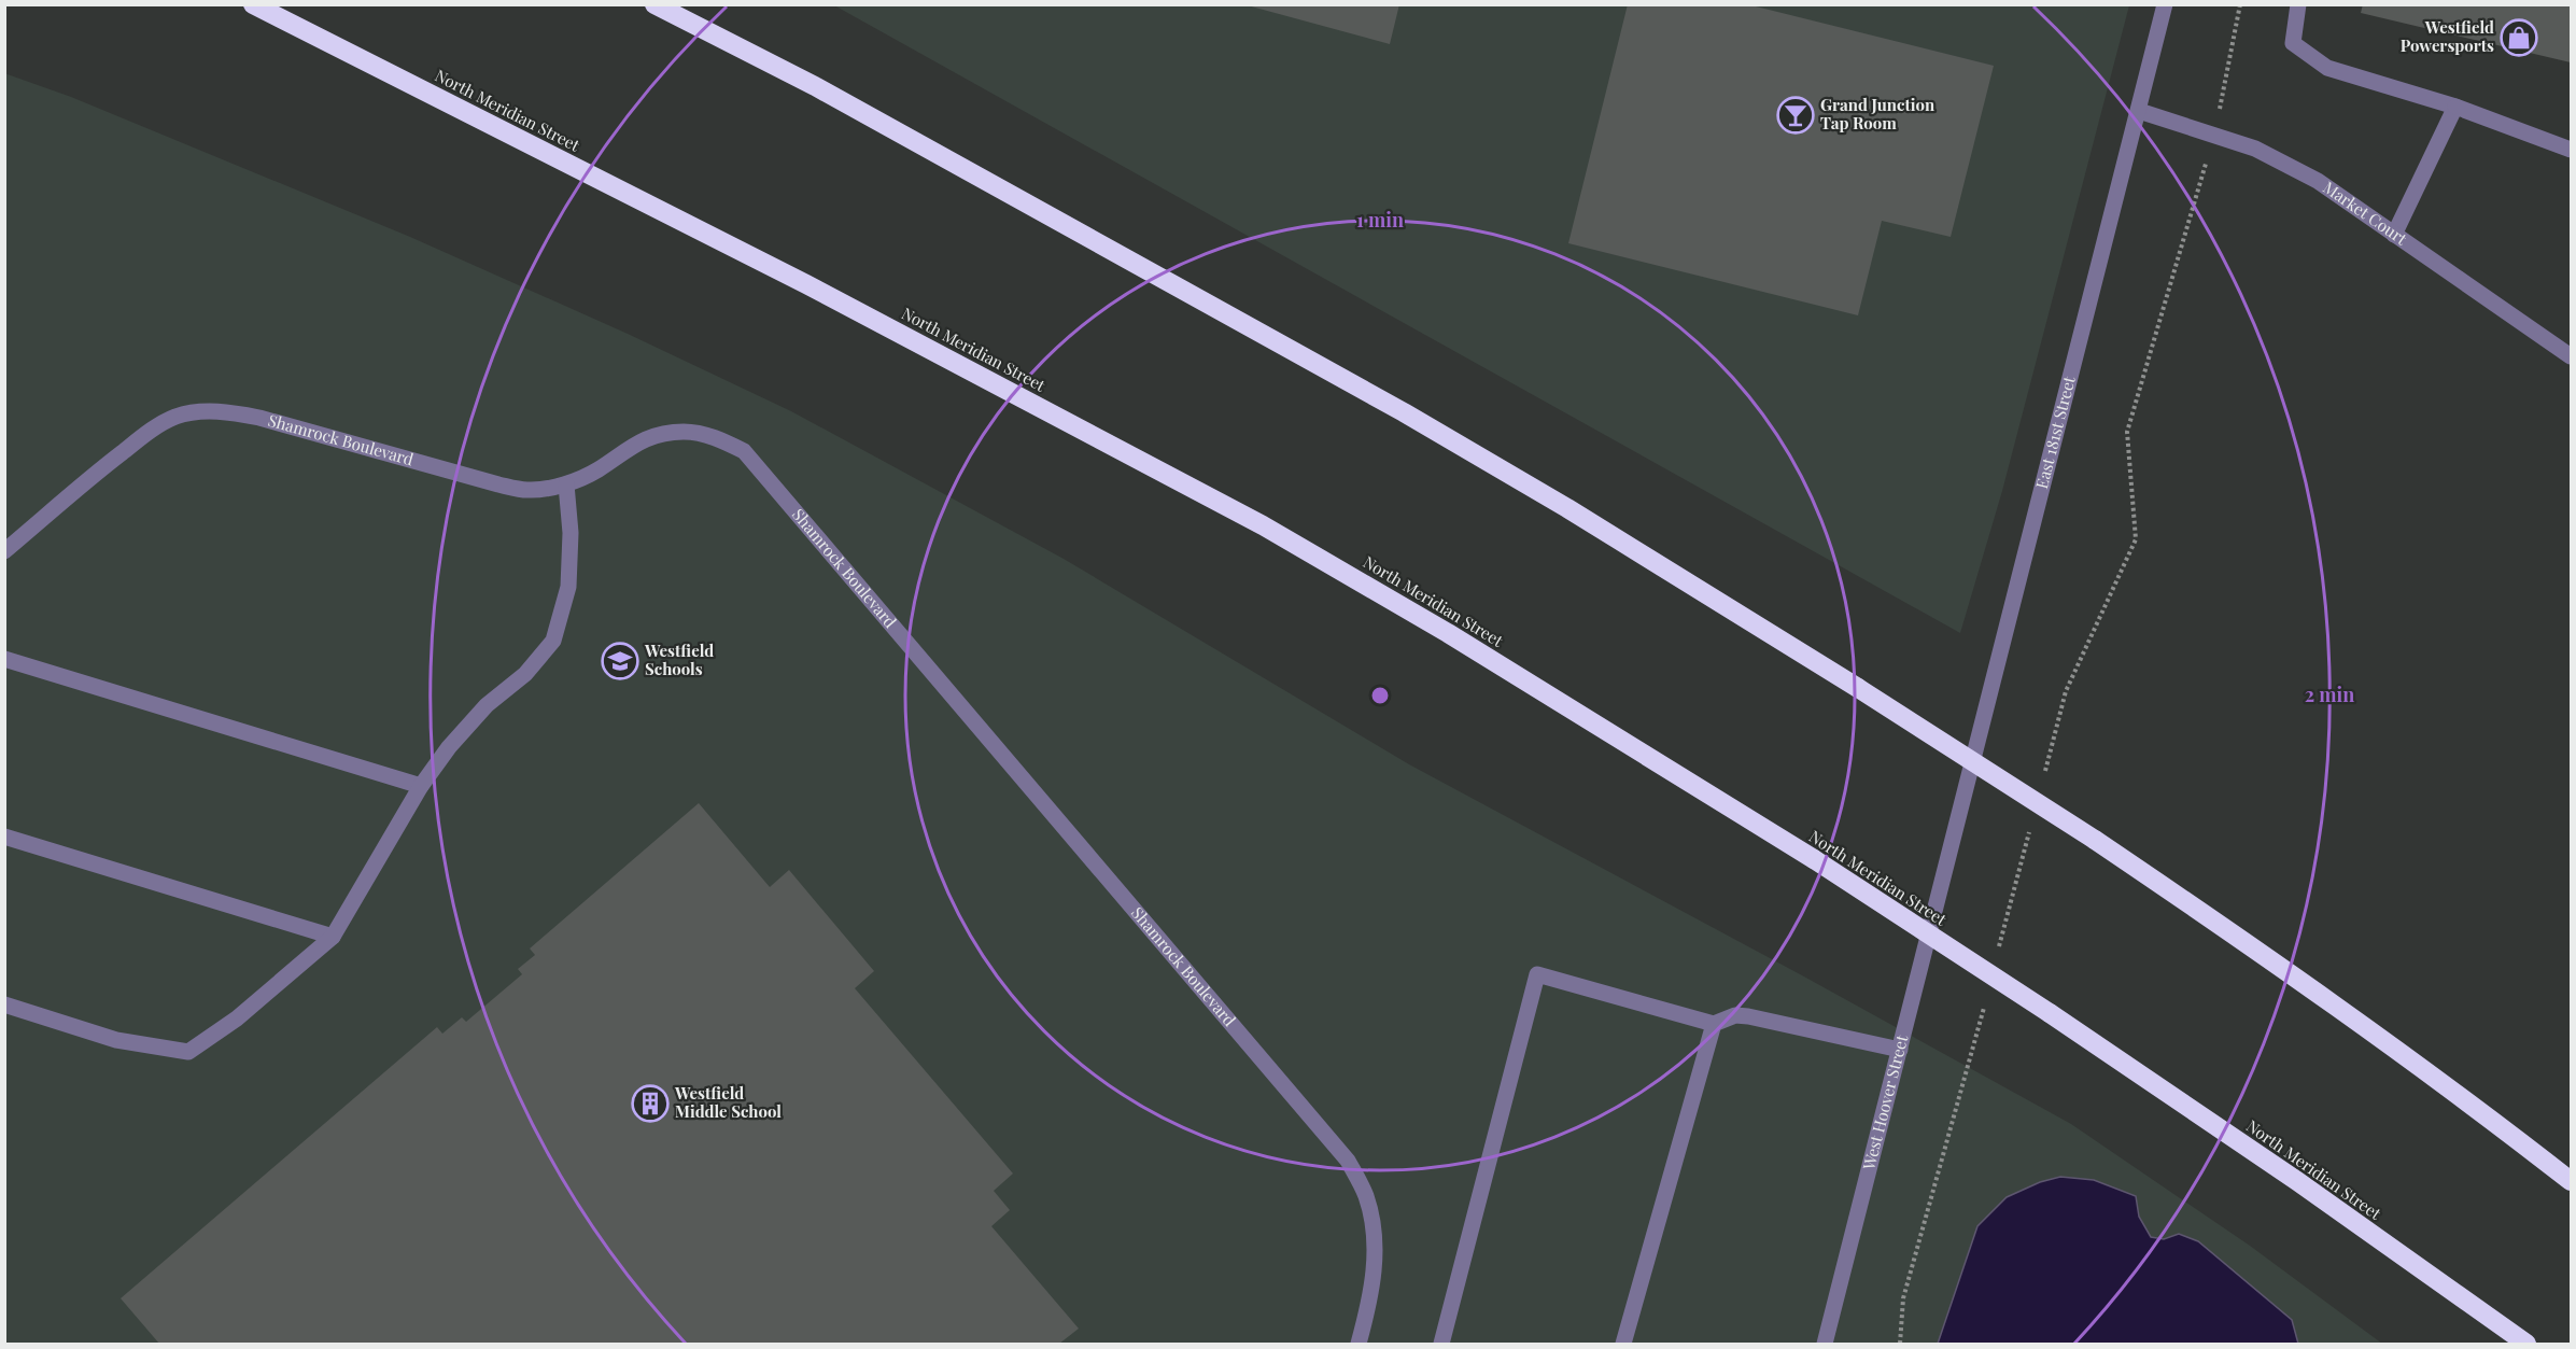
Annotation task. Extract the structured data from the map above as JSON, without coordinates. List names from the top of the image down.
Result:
{
  "streets": {
    "highway": ["North Meridian Street"],
    "street": [
      "Market Court",
      "East 181st Street",
      "Shamrock Boulevard",
      "West Hoover Street"
    ]
  },
  "crossings": [
    ["Market Court", "East 181st Street"],
    ["East 181st Street", "West Hoover Street"]
  ],
  "places": {
    "shop": ["Westfield Powersports"],
    "bar": ["Grand Junction Tap Room"],
    "school or university": ["Westfield Schools"],
    "building": ["Westfield Middle School"]
  },
  "rings": ["1 min", "2 min"]
}
